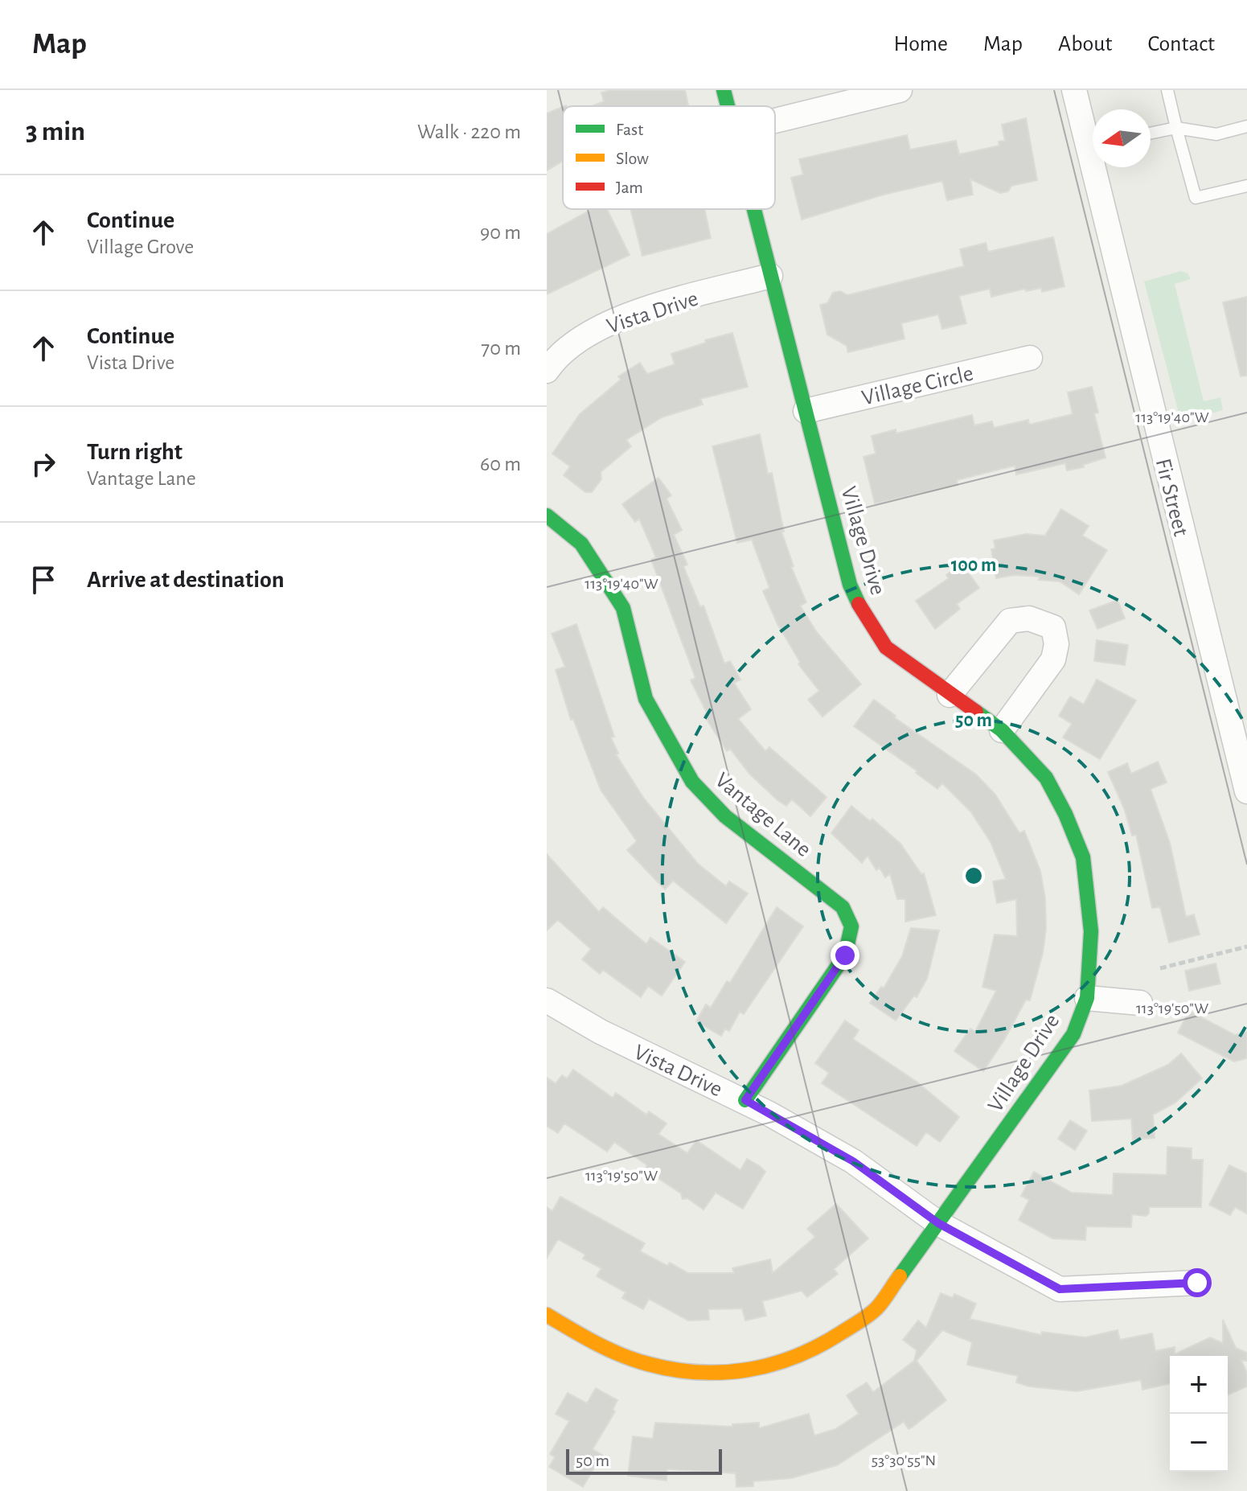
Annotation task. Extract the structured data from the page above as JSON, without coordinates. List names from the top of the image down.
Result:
{
  "streets": {
    "street": [
      "Vista Drive",
      "Village Circle",
      "Fir Street",
      "Village Drive",
      "Vantage Lane"
    ]
  },
  "crossings": [
    ["Vista Drive", "Village Drive"],
    ["Vista Drive", "Vantage Lane"],
    ["Village Circle", "Village Drive"]
  ],
  "legend": ["Fast", "Slow", "Jam"],
  "scale_bar": "50 m",
  "north": "left",
  "page": {
    "header": "Map",
    "nav": [
      "Home",
      "Map",
      "About",
      "Contact"
    ],
    "heading": ["3 min", "Walk · 220 m"],
    "list": [
      ["Continue", "Village Grove", "90 m"],
      ["Continue", "Vista Drive", "70 m"],
      ["Turn right", "Vantage Lane", "60 m"],
      "Arrive at destination"
    ],
    "map_buttons": ["+", "−"],
    "scale": "50 m"
  },
  "coordinates": ["113°19'40\"W", "113°19'50\"W", "53°30'55\"N"],
  "rings": ["100 m", "50 m"]
}
